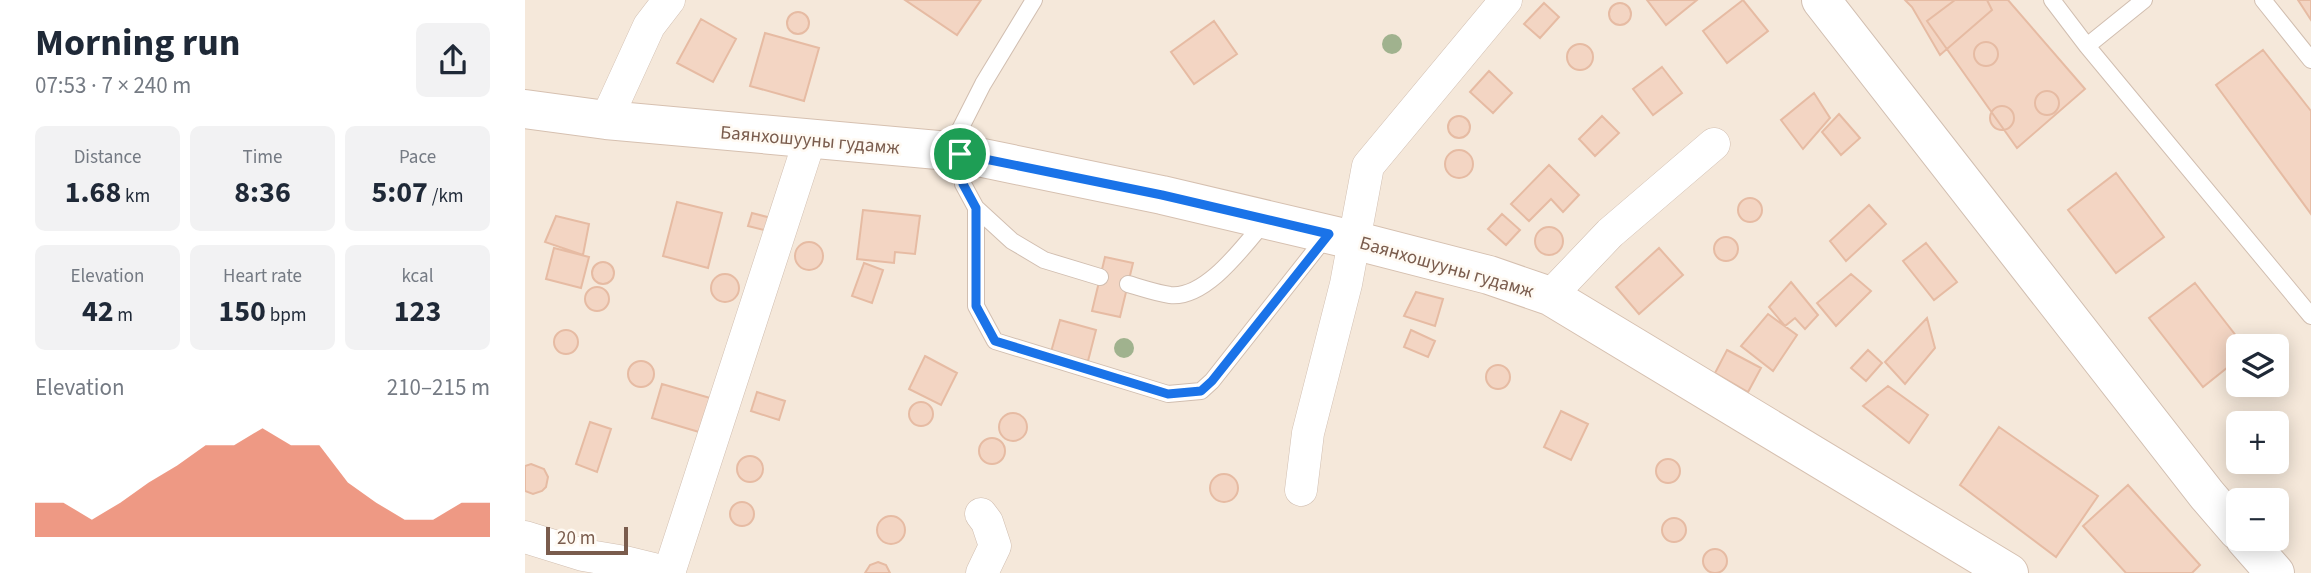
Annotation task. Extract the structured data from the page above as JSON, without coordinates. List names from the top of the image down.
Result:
{
  "streets": {
    "main road": ["Баянхошууны гудамж"]
  },
  "scale_bar": "20 m",
  "page": {
    "heading": ["Morning run", "07:53 · 7 × 240 m"],
    "stats": [
      ["Distance", "1.68 km"],
      ["Time", "8:36"],
      ["Pace", "5:07 /km"],
      ["Elevation", "42 m"],
      ["Heart rate", "150 bpm"],
      ["kcal", "123"]
    ],
    "map_buttons": ["+", "−"],
    "chart": ["Elevation", "210–215 m"],
    "scale": "20 m"
  }
}
